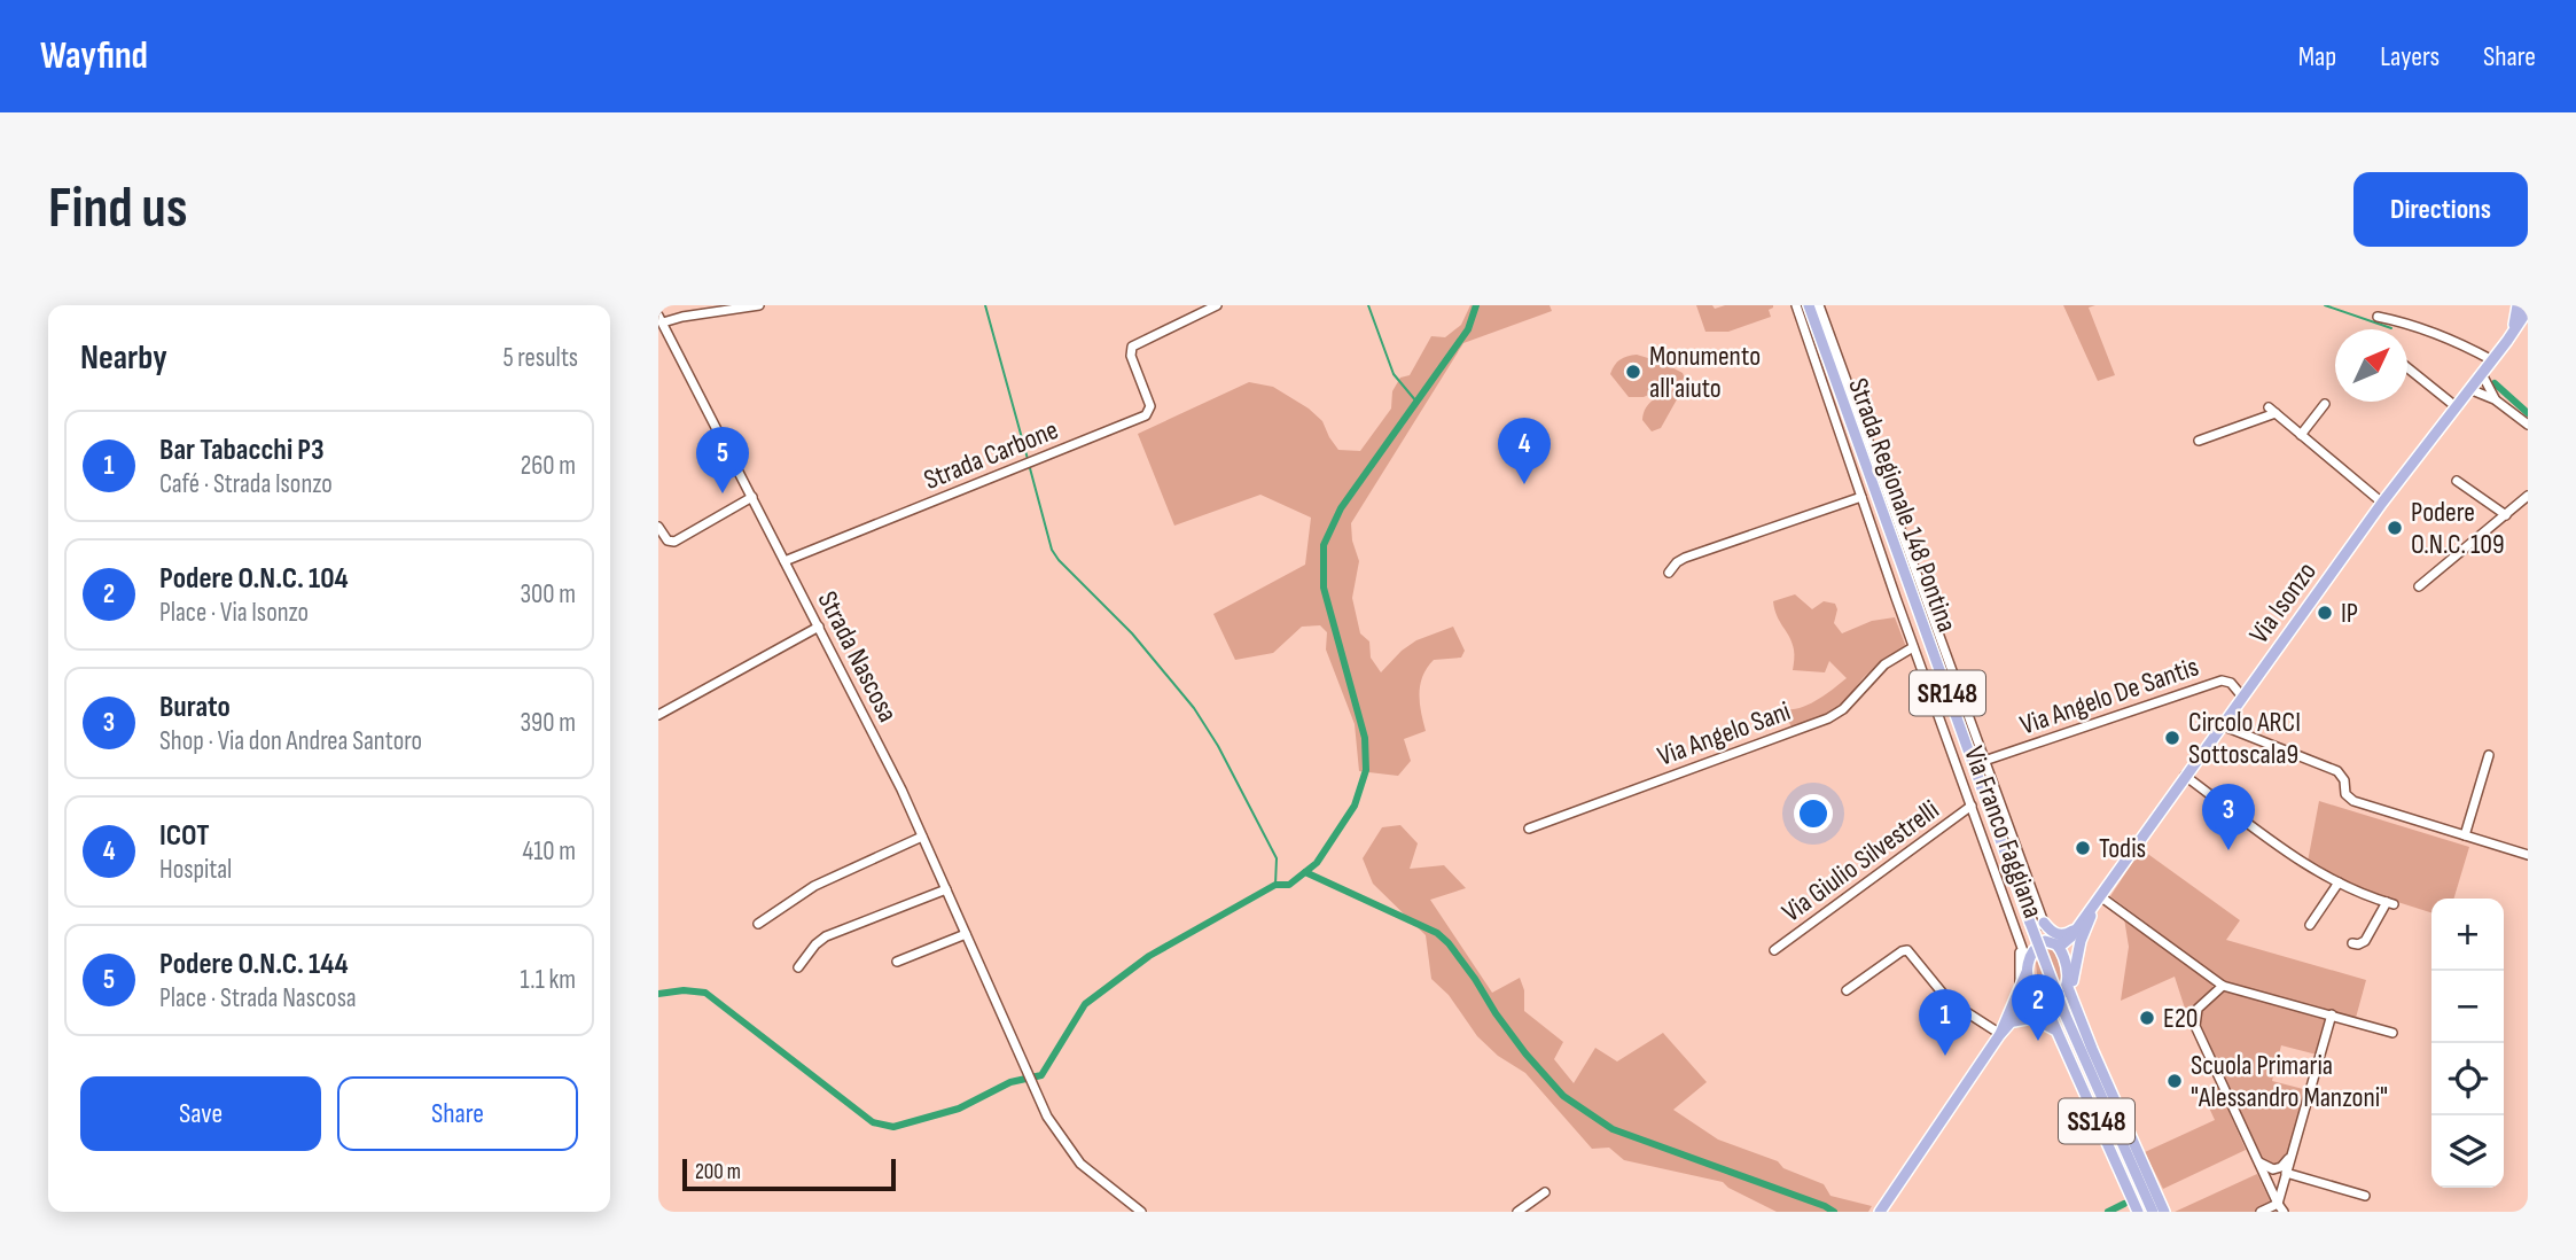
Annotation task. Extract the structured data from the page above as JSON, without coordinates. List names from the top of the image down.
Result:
{
  "streets": {
    "main road": [
      "Strada Regionale 148 Pontina",
      "Via Isonzo",
      "SR148",
      "SS148"
    ],
    "street": [
      "Strada Carbone",
      "Strada Nascosa",
      "Via Angelo De Santis",
      "Via Angelo Sani",
      "Via Franco Faggiana",
      "Via Giulio Silvestrelli"
    ]
  },
  "crossings": [
    ["Strada Carbone", "Strada Nascosa"],
    ["Via Isonzo", "Via Angelo De Santis"],
    ["Via Angelo Sani", "Via Franco Faggiana"],
    ["Via Franco Faggiana", "Via Giulio Silvestrelli"],
    ["Via Franco Faggiana", "SS148"]
  ],
  "places": [
    "Monumento all'aiuto",
    "Podere O.N.C. 109",
    "IP",
    "Circolo ARCI Sottoscala9",
    "Todis",
    "E20",
    "Scuola Primaria \"Alessandro Manzoni\""
  ],
  "scale_bar": "200 m",
  "north": "top right",
  "page": {
    "header": "Wayfind",
    "nav": ["Map", "Layers", "Share"],
    "buttons": [
      "Directions",
      ["Save", "Share"]
    ],
    "title": "Find us",
    "heading": ["Nearby", "5 results"],
    "list": [
      {
        "mark": "1",
        "name": "Bar Tabacchi P3",
        "note": "Café · Strada Isonzo",
        "value": "260 m"
      },
      {
        "mark": "2",
        "name": "Podere O.N.C. 104",
        "note": "Place · Via Isonzo",
        "value": "300 m"
      },
      {
        "mark": "3",
        "name": "Burato",
        "note": "Shop · Via don Andrea Santoro",
        "value": "390 m"
      },
      {
        "mark": "4",
        "name": "ICOT",
        "note": "Hospital",
        "value": "410 m"
      },
      {
        "mark": "5",
        "name": "Podere O.N.C. 144",
        "note": "Place · Strada Nascosa",
        "value": "1.1 km"
      }
    ],
    "pins": [
      "4",
      "5",
      "3",
      "2",
      "1"
    ],
    "map_buttons": ["+", "−"],
    "scale": "200 m"
  }
}
